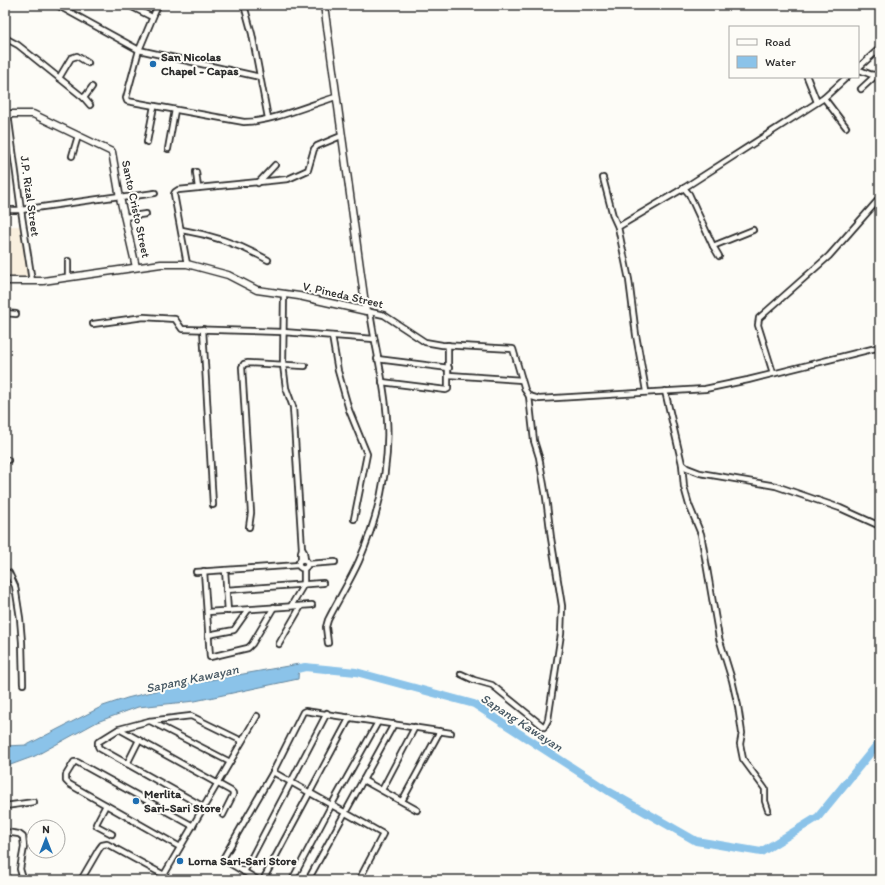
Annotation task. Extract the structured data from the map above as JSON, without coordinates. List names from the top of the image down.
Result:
{
  "streets": {
    "street": ["J.P. Rizal Street", "Santo Cristo Street", "V. Pineda Street"]
  },
  "crossings": [
    ["J.P. Rizal Street", "Santo Cristo Street"],
    ["J.P. Rizal Street", "V. Pineda Street"],
    ["Santo Cristo Street", "V. Pineda Street"]
  ],
  "water": ["Sapang Kawayan"],
  "places": ["San Nicolas Chapel - Capas", "Merlita Sari-Sari Store", "Lorna Sari-Sari Store"],
  "legend": ["Road", "Water"],
  "north": "top"
}
